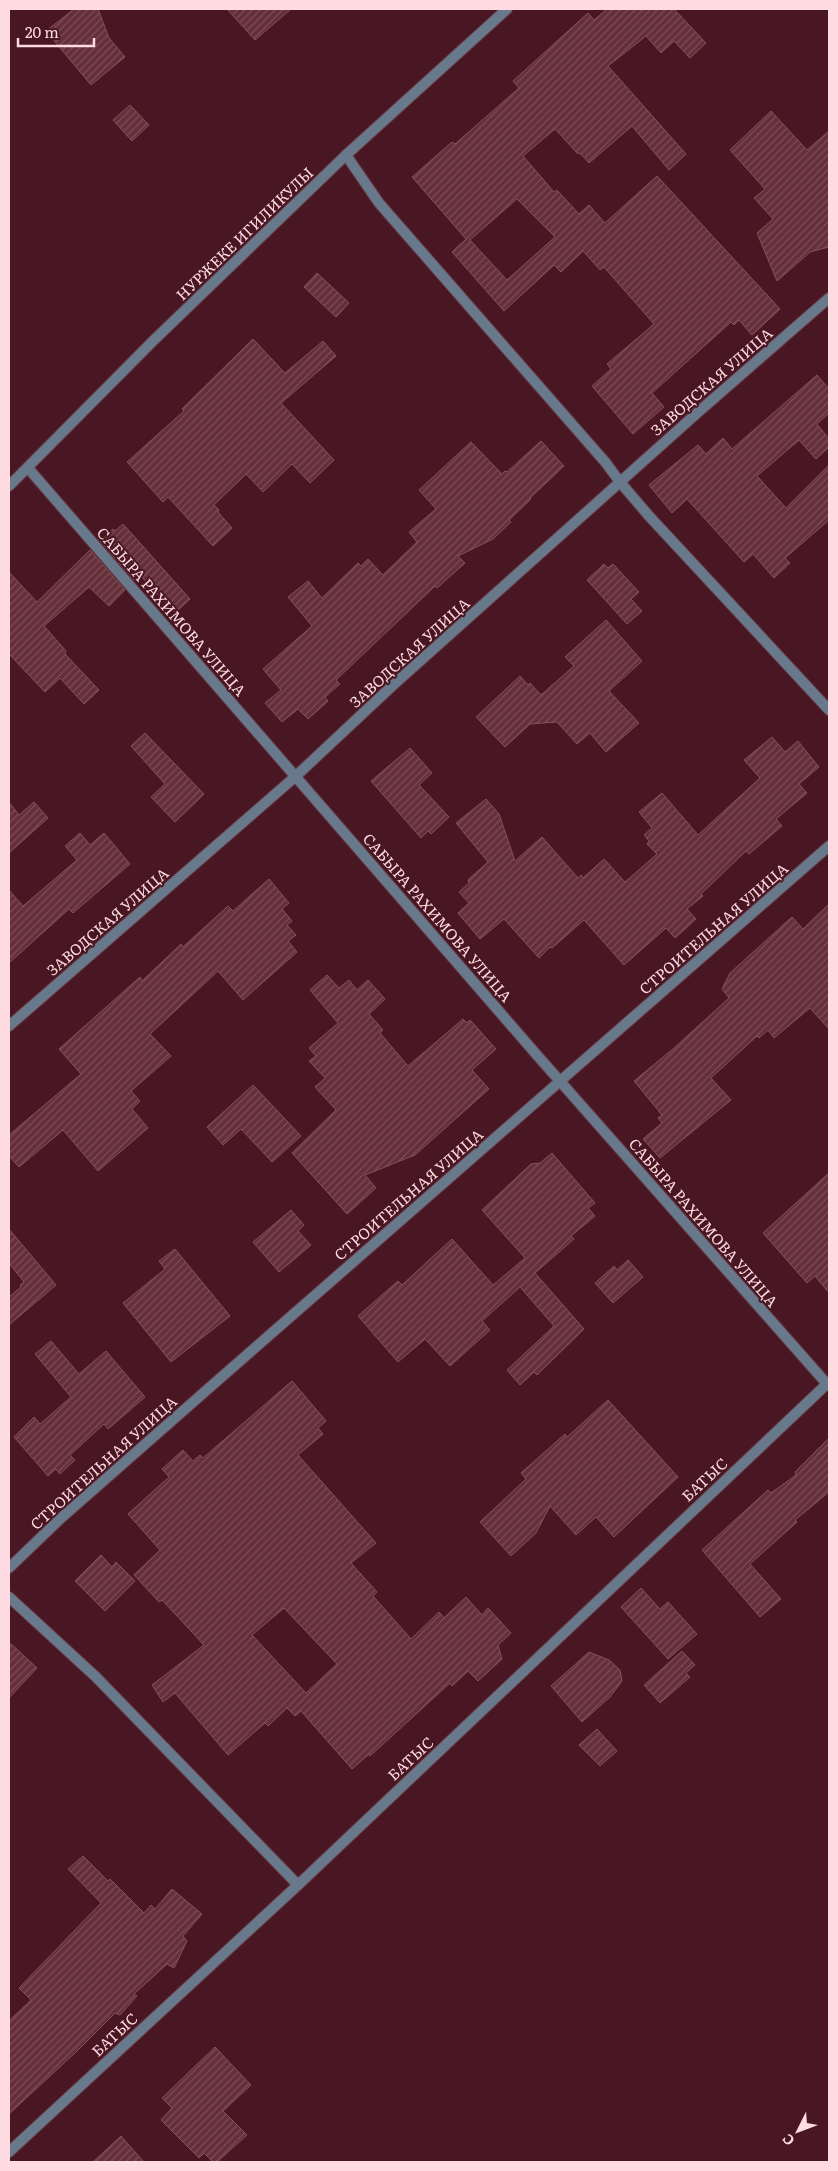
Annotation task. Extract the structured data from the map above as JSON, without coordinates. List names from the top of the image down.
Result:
{
  "streets": {
    "street": [
      "НУРЖЕКЕ ИГИЛИКУЛЫ",
      "ЗАВОДСКАЯ УЛИЦА",
      "САБЫРА РАХИМОВА УЛИЦА",
      "СТРОИТЕЛЬНАЯ УЛИЦА",
      "БАТЫС"
    ]
  },
  "crossings": [
    ["НУРЖЕКЕ ИГИЛИКУЛЫ", "САБЫРА РАХИМОВА УЛИЦА"],
    ["ЗАВОДСКАЯ УЛИЦА", "САБЫРА РАХИМОВА УЛИЦА"],
    ["САБЫРА РАХИМОВА УЛИЦА", "СТРОИТЕЛЬНАЯ УЛИЦА"],
    ["САБЫРА РАХИМОВА УЛИЦА", "БАТЫС"]
  ],
  "scale_bar": "20 m",
  "north": "bottom left"
}
